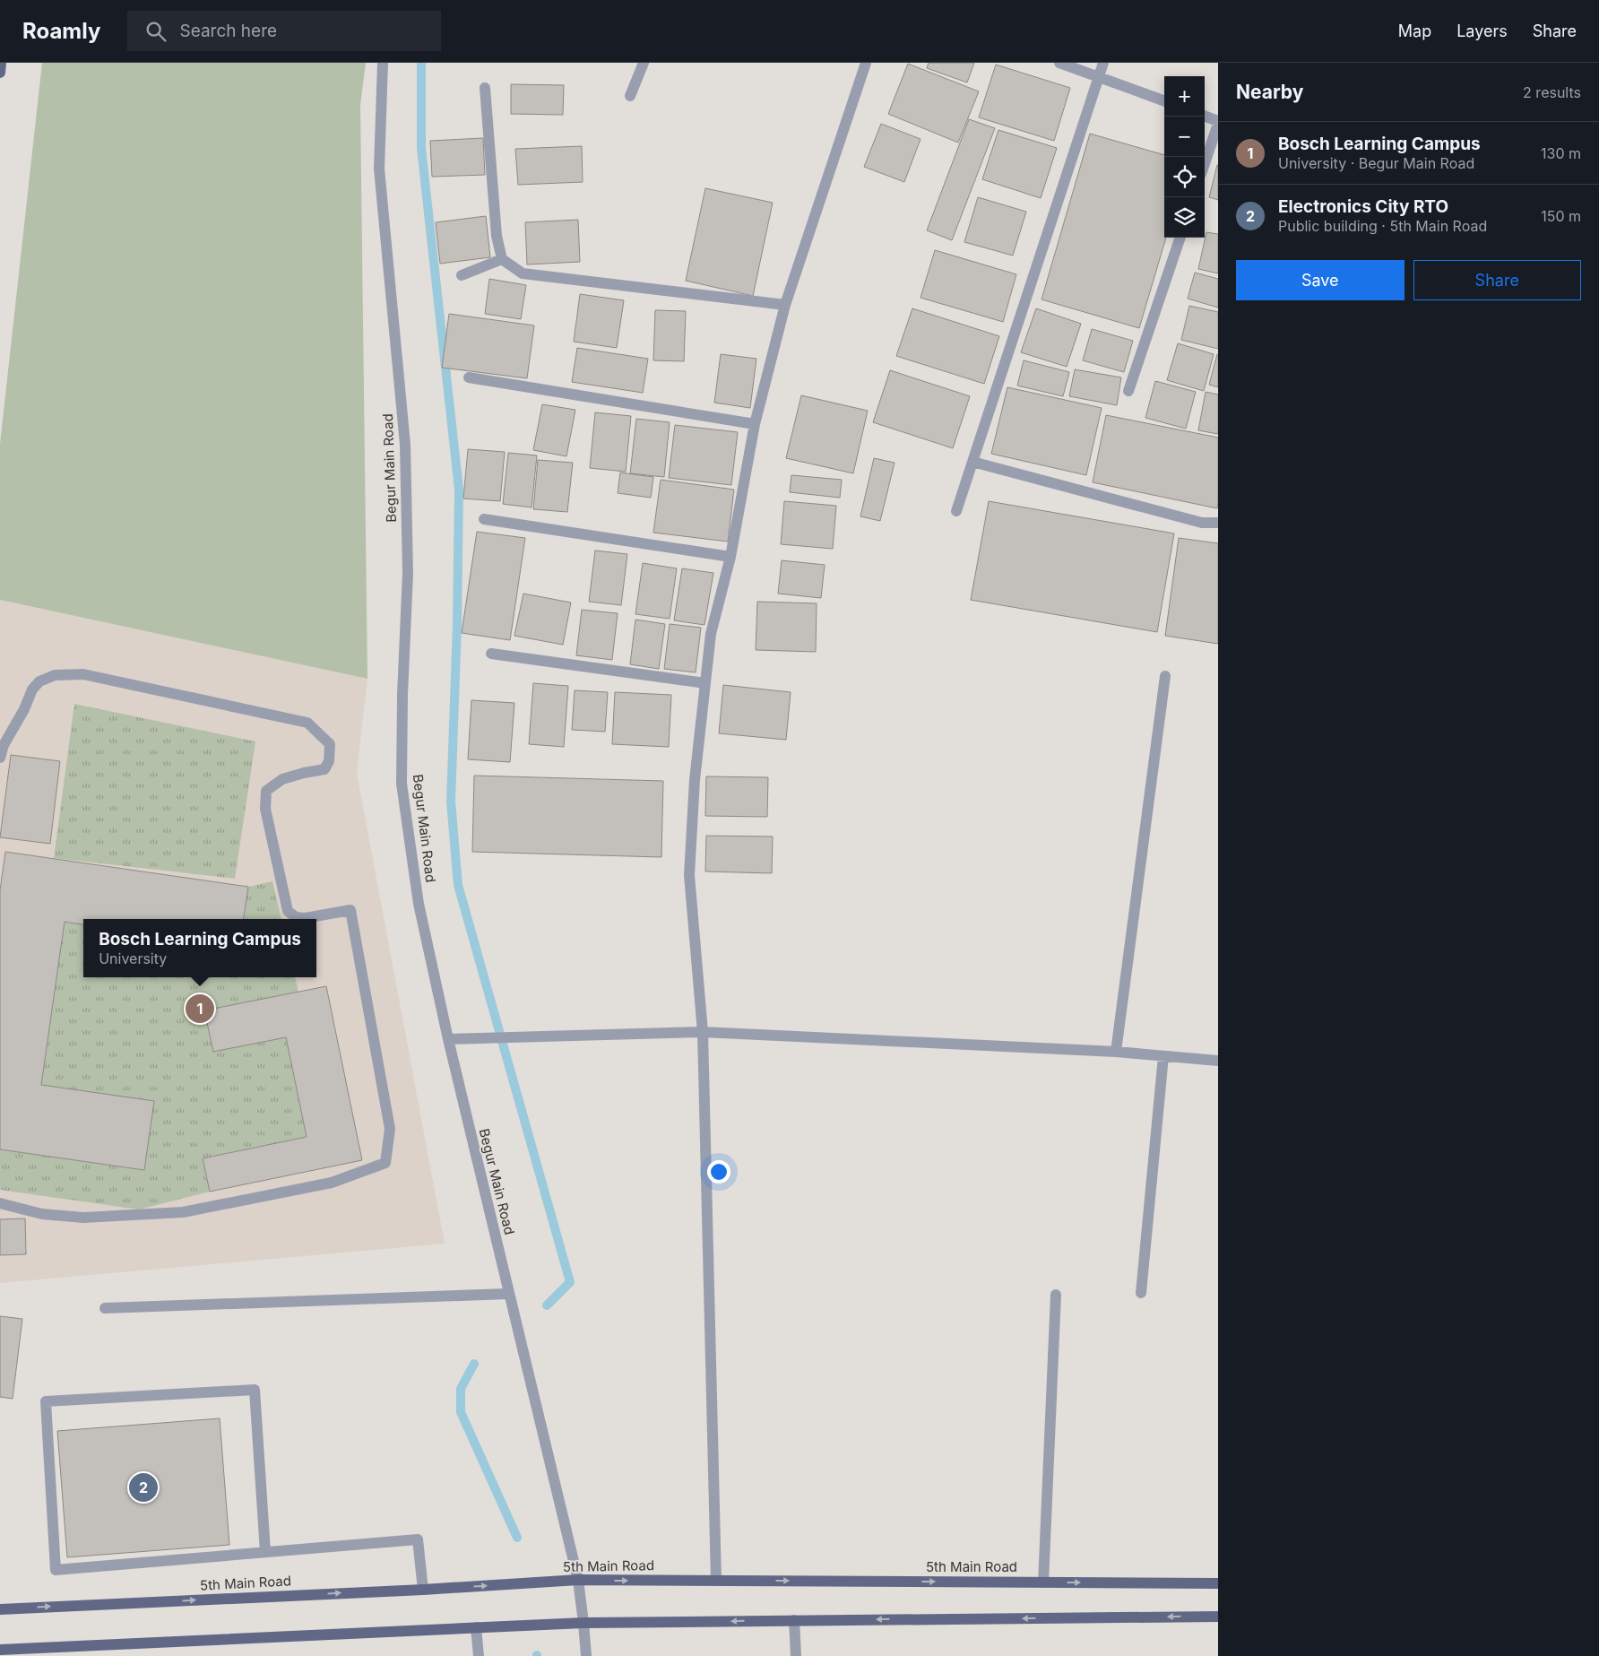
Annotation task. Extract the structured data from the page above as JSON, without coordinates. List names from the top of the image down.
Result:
{
  "streets": {
    "main road": ["5th Main Road"],
    "street": ["Begur Main Road"]
  },
  "crossings": [
    ["Begur Main Road", "5th Main Road"]
  ],
  "page": {
    "header": "Roamly",
    "search": "Search here",
    "nav": ["Map", "Layers", "Share"],
    "heading": ["Nearby", "2 results"],
    "map_buttons": ["+", "−"],
    "list": [
      {
        "mark": "1",
        "name": "Bosch Learning Campus",
        "note": "University · Begur Main Road",
        "value": "130 m"
      },
      {
        "mark": "2",
        "name": "Electronics City RTO",
        "note": "Public building · 5th Main Road",
        "value": "150 m"
      }
    ],
    "buttons": ["Save", "Share"],
    "popup": ["Bosch Learning Campus", "University"],
    "pins": ["1", "2"]
  }
}
